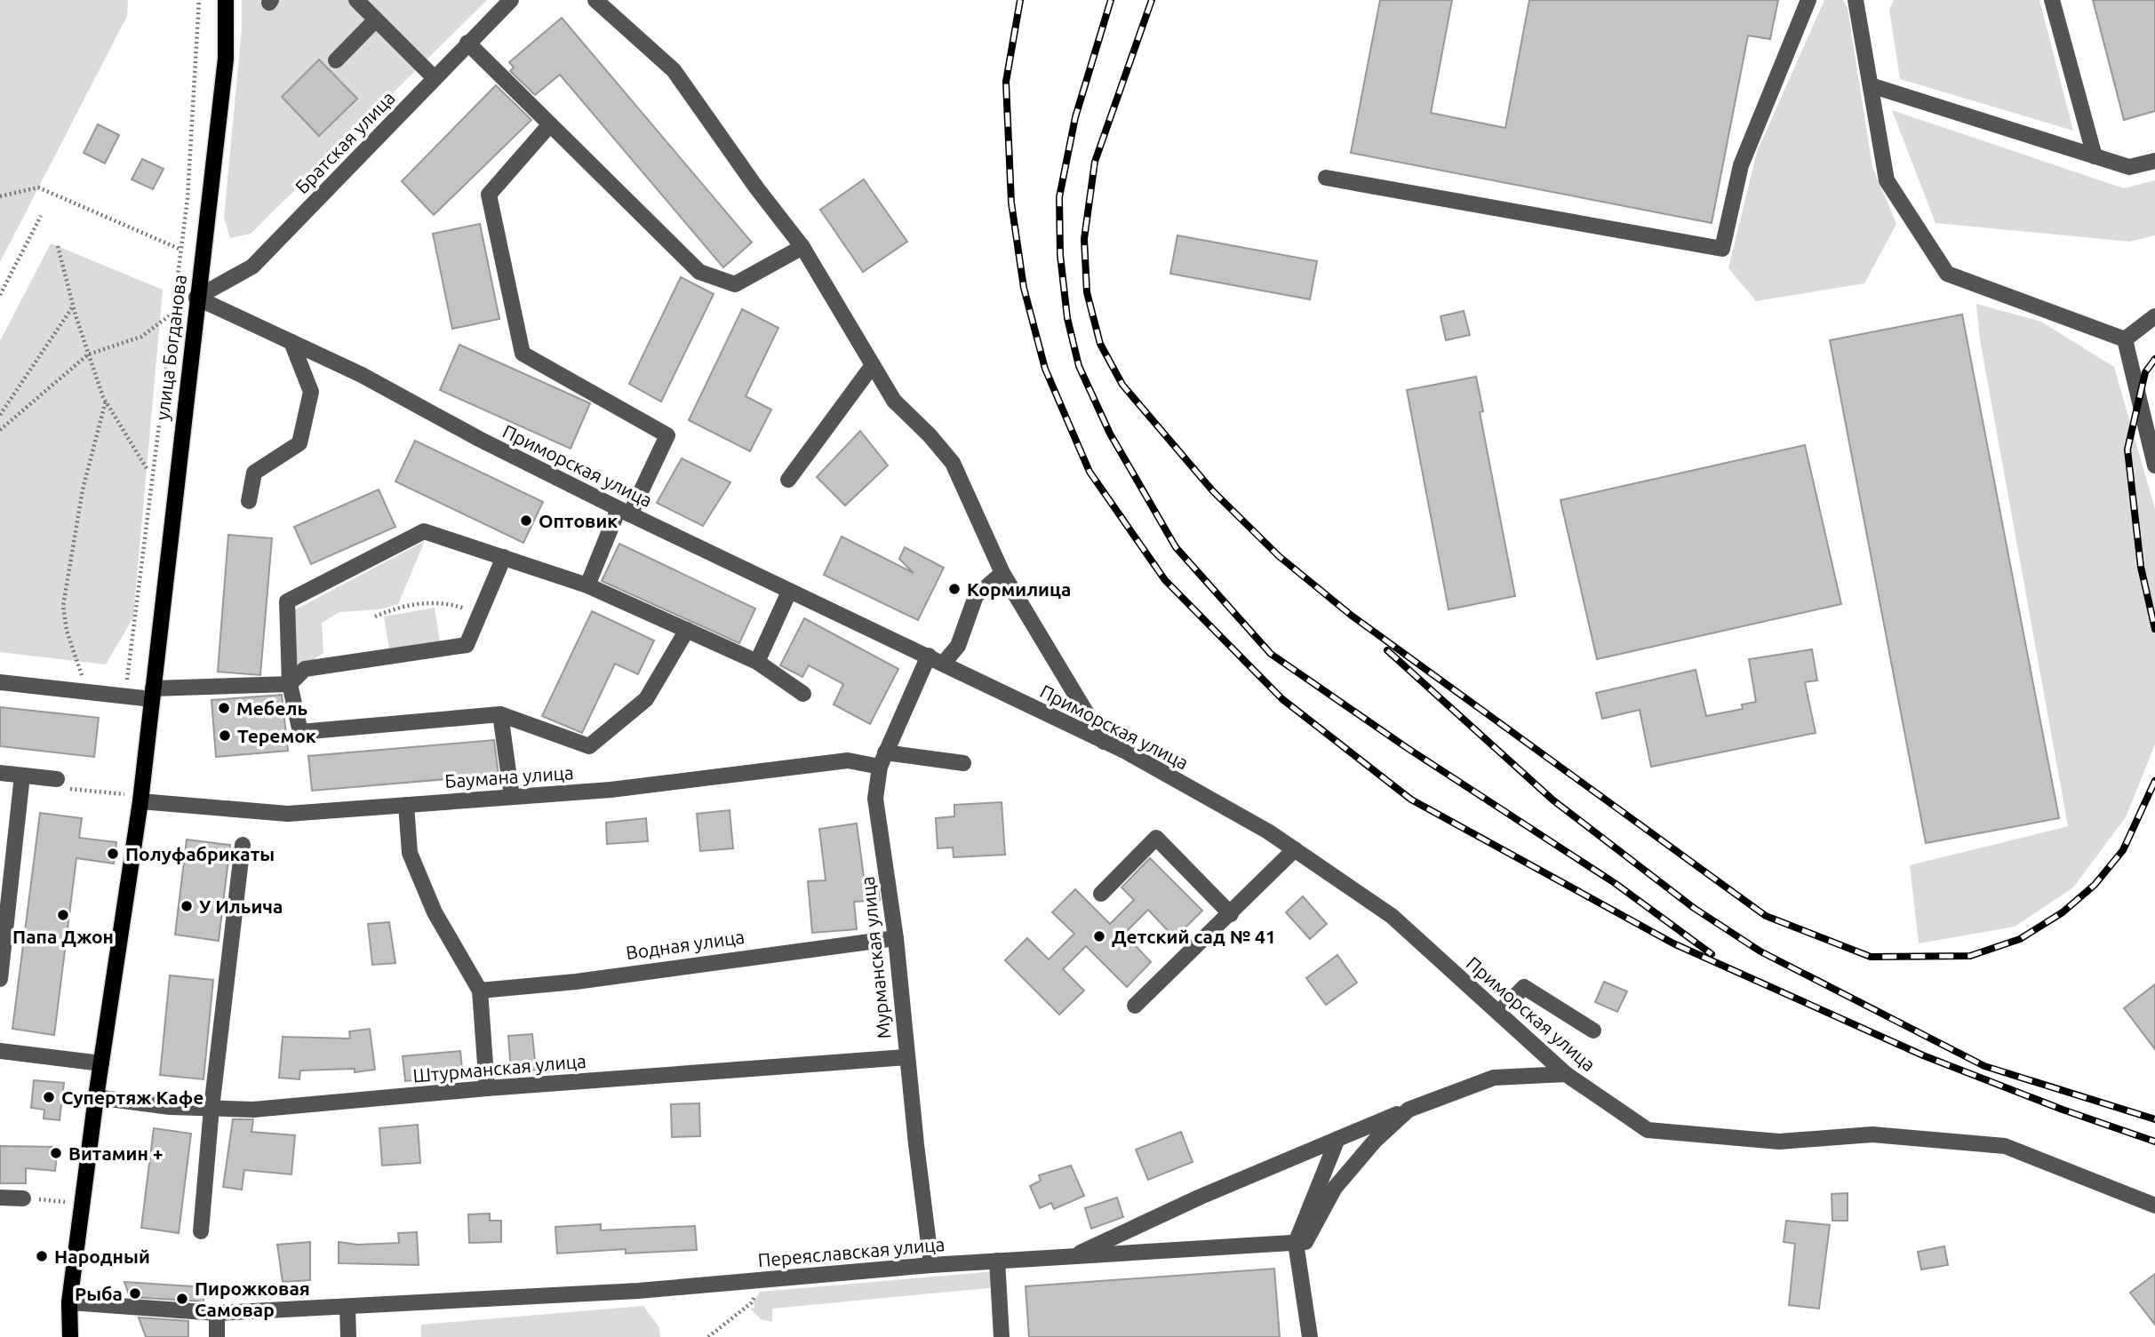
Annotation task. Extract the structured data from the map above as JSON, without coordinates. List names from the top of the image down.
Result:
{
  "streets": {
    "main road": ["улица Богданова"],
    "street": [
      "Братская улица",
      "Приморская улица",
      "Баумана улица",
      "Водная улица",
      "Мурманская улица",
      "Штурманская улица",
      "Переяславская улица"
    ]
  },
  "crossings": [
    ["Братская улица", "улица Богданова"],
    ["Братская улица", "Приморская улица"],
    ["улица Богданова", "Приморская улица"],
    ["улица Богданова", "Баумана улица"],
    ["улица Богданова", "Штурманская улица"],
    ["улица Богданова", "Переяславская улица"],
    ["Приморская улица", "Мурманская улица"],
    ["Баумана улица", "Мурманская улица"],
    ["Водная улица", "Мурманская улица"],
    ["Мурманская улица", "Штурманская улица"],
    ["Мурманская улица", "Переяславская улица"]
  ],
  "places": [
    "Оптовик",
    "Кормилица",
    "Мебель",
    "Теремок",
    "Полуфабрикаты",
    "У Ильича",
    "Папа Джон",
    "Детский сад № 41",
    "Супертяж Кафе",
    "Витамин +",
    "Народный",
    "Рыба",
    "Пирожковая Самовар"
  ]
}
